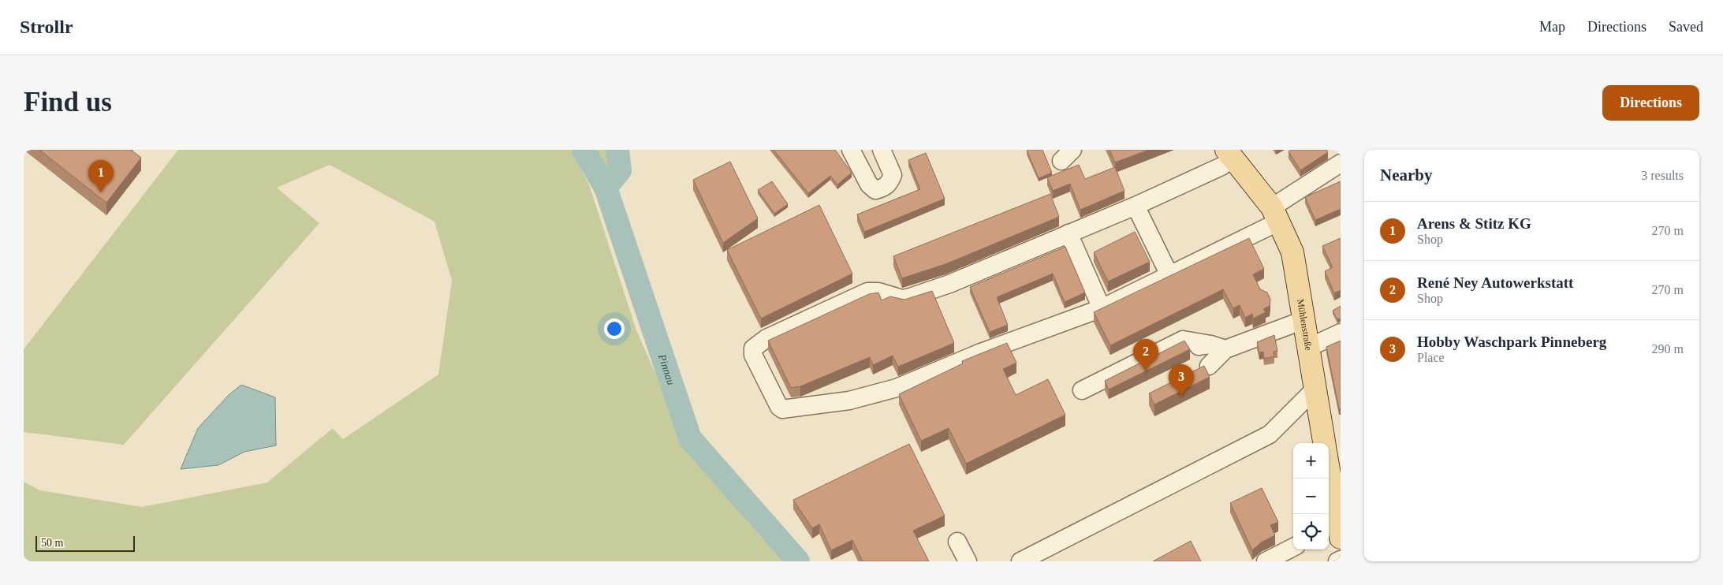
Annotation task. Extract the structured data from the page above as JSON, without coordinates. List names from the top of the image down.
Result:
{
  "streets": {
    "main road": ["Mühlenstraße"]
  },
  "water": ["Pinnau"],
  "scale_bar": "50 m",
  "page": {
    "header": "Strollr",
    "nav": ["Map", "Directions", "Saved"],
    "buttons": "Directions",
    "title": "Find us",
    "heading": ["Nearby", "3 results"],
    "pins": ["1", "2", "3"],
    "list": [
      {
        "mark": "1",
        "name": "Arens & Stitz KG",
        "note": "Shop",
        "value": "270 m"
      },
      {
        "mark": "2",
        "name": "René Ney Autowerkstatt",
        "note": "Shop",
        "value": "270 m"
      },
      {
        "mark": "3",
        "name": "Hobby Waschpark Pinneberg",
        "note": "Place",
        "value": "290 m"
      }
    ],
    "map_buttons": ["+", "−"],
    "scale": "50 m"
  }
}
